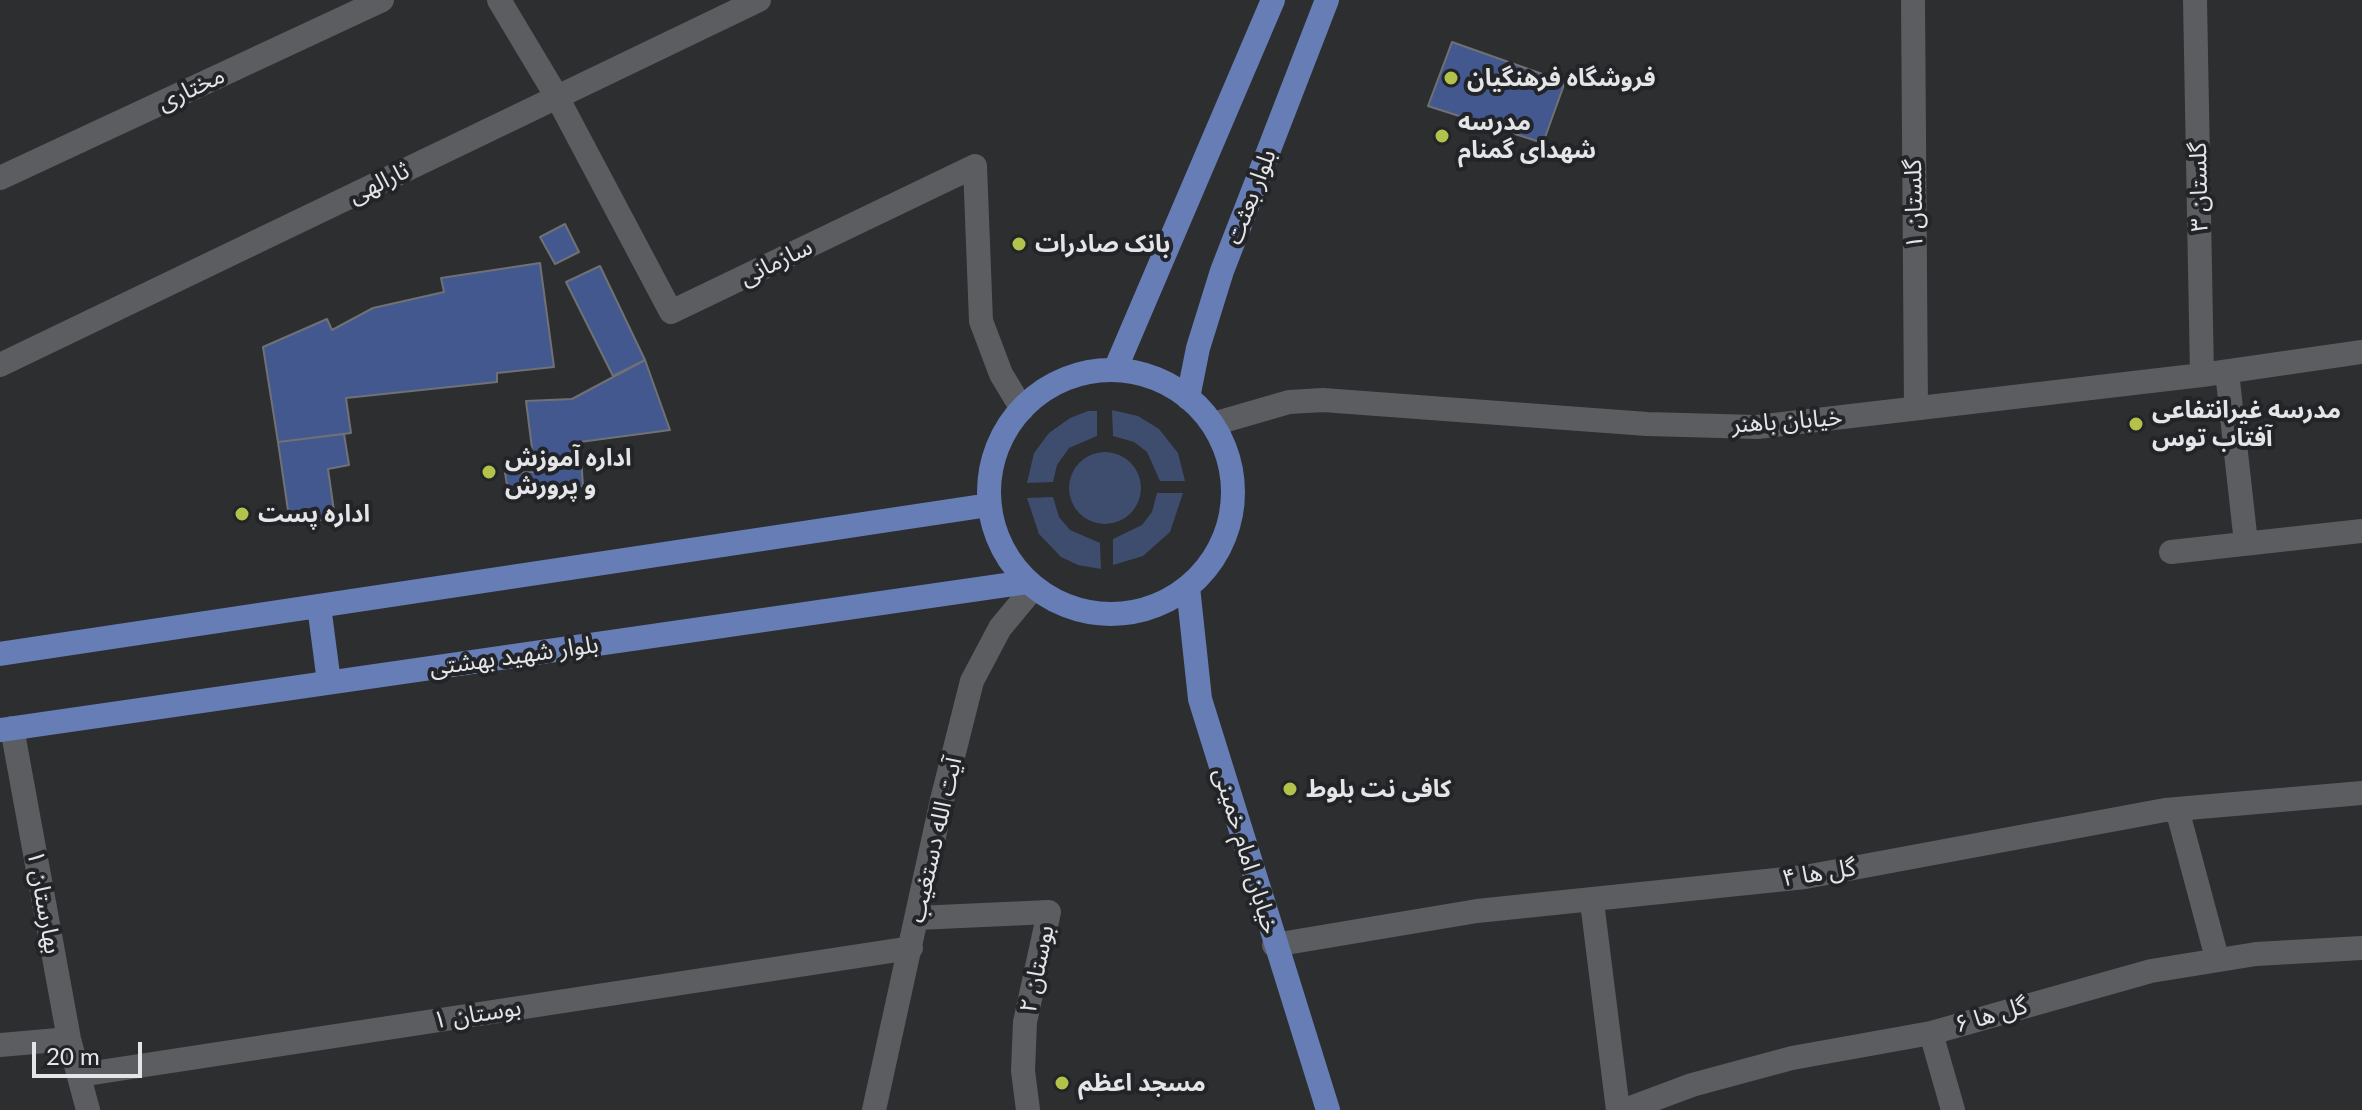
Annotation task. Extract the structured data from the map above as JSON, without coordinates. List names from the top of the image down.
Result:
{
  "streets": {
    "main road": ["بلوار بعثت", "بلوار شهید بهشتی", "خیابان امام خمینی"],
    "street": [
      "مختاری",
      "ثارالهی",
      "گلستان ۳",
      "گلستان ۱",
      "سازمانی",
      "خیابان باهنر",
      "آیت الله دستغیب",
      "گل ها ۴",
      "بهارستان ۱",
      "بوستان ۲",
      "بوستان ۱",
      "گل ها ۶"
    ]
  },
  "crossings": [
    ["ثارالهی", "سازمانی"],
    ["گلستان ۳", "خیابان باهنر"],
    ["بلوار بعثت", "سازمانی"],
    ["بلوار بعثت", "خیابان باهنر"],
    ["بلوار بعثت", "بلوار شهید بهشتی"],
    ["بلوار بعثت", "آیت الله دستغیب"],
    ["بلوار بعثت", "خیابان امام خمینی"],
    ["گلستان ۱", "خیابان باهنر"],
    ["سازمانی", "خیابان باهنر"],
    ["سازمانی", "بلوار شهید بهشتی"],
    ["سازمانی", "آیت الله دستغیب"],
    ["سازمانی", "خیابان امام خمینی"],
    ["خیابان باهنر", "بلوار شهید بهشتی"],
    ["خیابان باهنر", "آیت الله دستغیب"],
    ["خیابان باهنر", "خیابان امام خمینی"],
    ["بلوار شهید بهشتی", "آیت الله دستغیب"],
    ["بلوار شهید بهشتی", "خیابان امام خمینی"],
    ["بلوار شهید بهشتی", "بهارستان ۱"],
    ["آیت الله دستغیب", "خیابان امام خمینی"],
    ["آیت الله دستغیب", "بوستان ۲"],
    ["آیت الله دستغیب", "بوستان ۱"],
    ["خیابان امام خمینی", "گل ها ۴"],
    ["بهارستان ۱", "بوستان ۱"]
  ],
  "places": [
    "فروشگاه فرهنگیان",
    "مدرسه شهدای گمنام",
    "بانک صادرات",
    "مدرسه غیرانتفاعی آفتاب توس",
    "اداره آموزش و پرورش",
    "اداره پست",
    "کافی نت بلوط",
    "مسجد اعظم"
  ],
  "scale_bar": "20 m"
}
